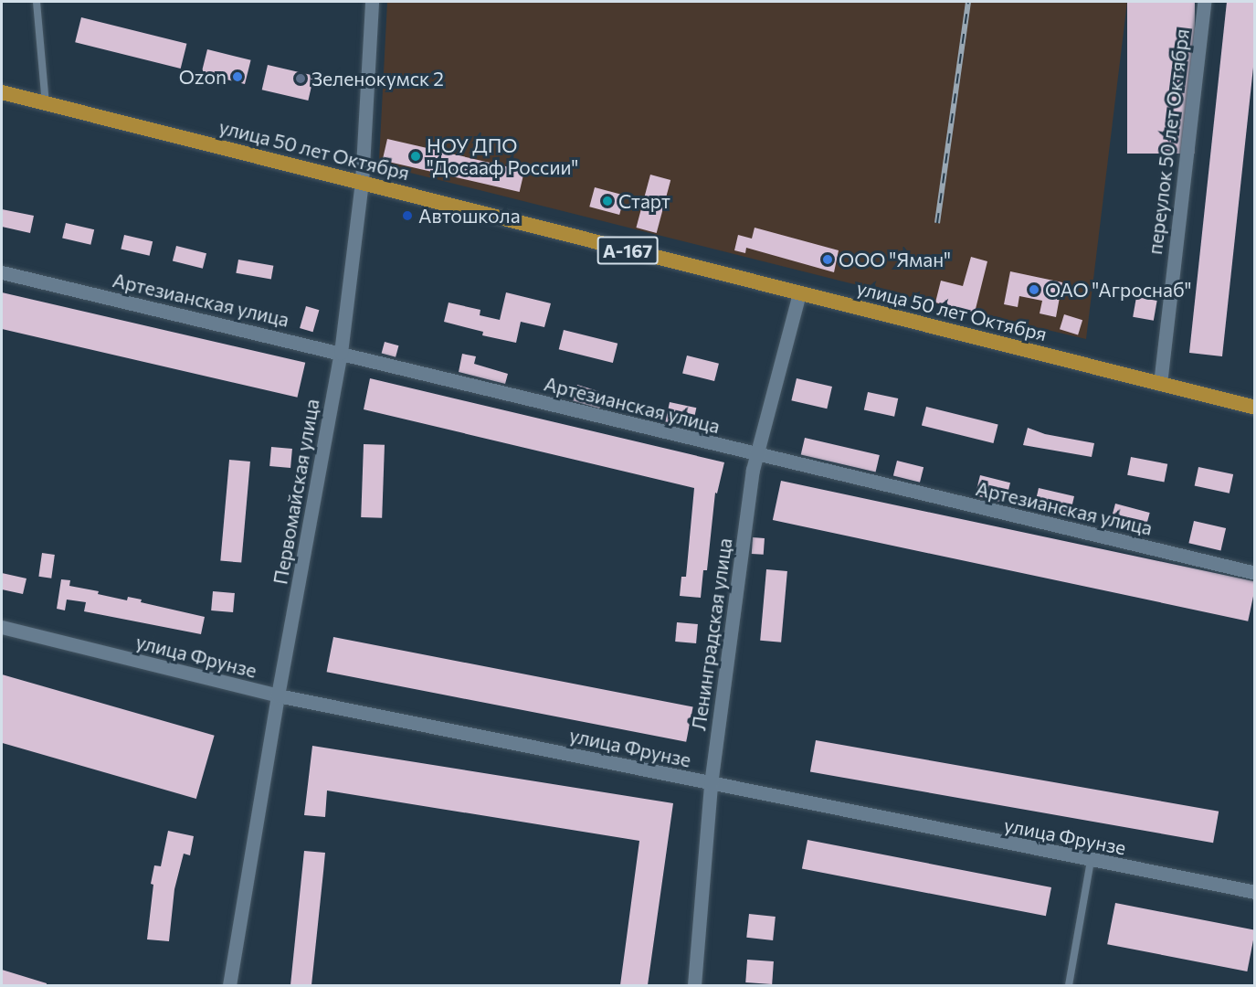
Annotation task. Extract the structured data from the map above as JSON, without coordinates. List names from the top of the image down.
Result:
{
  "streets": {
    "highway": ["улица 50 лет Октября", "А-167"],
    "street": [
      "переулок 50 лет Октября",
      "Артезианская улица",
      "Первомайская улица",
      "Ленинградская улица",
      "улица Фрунзе"
    ]
  },
  "crossings": [
    ["переулок 50 лет Октября", "улица 50 лет Октября"],
    ["улица 50 лет Октября", "Первомайская улица"],
    ["улица 50 лет Октября", "Ленинградская улица"],
    ["Артезианская улица", "Первомайская улица"],
    ["Артезианская улица", "Ленинградская улица"],
    ["Первомайская улица", "улица Фрунзе"],
    ["Ленинградская улица", "улица Фрунзе"]
  ],
  "places": [
    "Ozon",
    "Зеленокумск 2",
    "НОУ ДПО \"Досааф России\"",
    "Старт",
    "Автошкола",
    "ООО \"Яман\"",
    "ОАО \"Агроснаб\""
  ]
}
